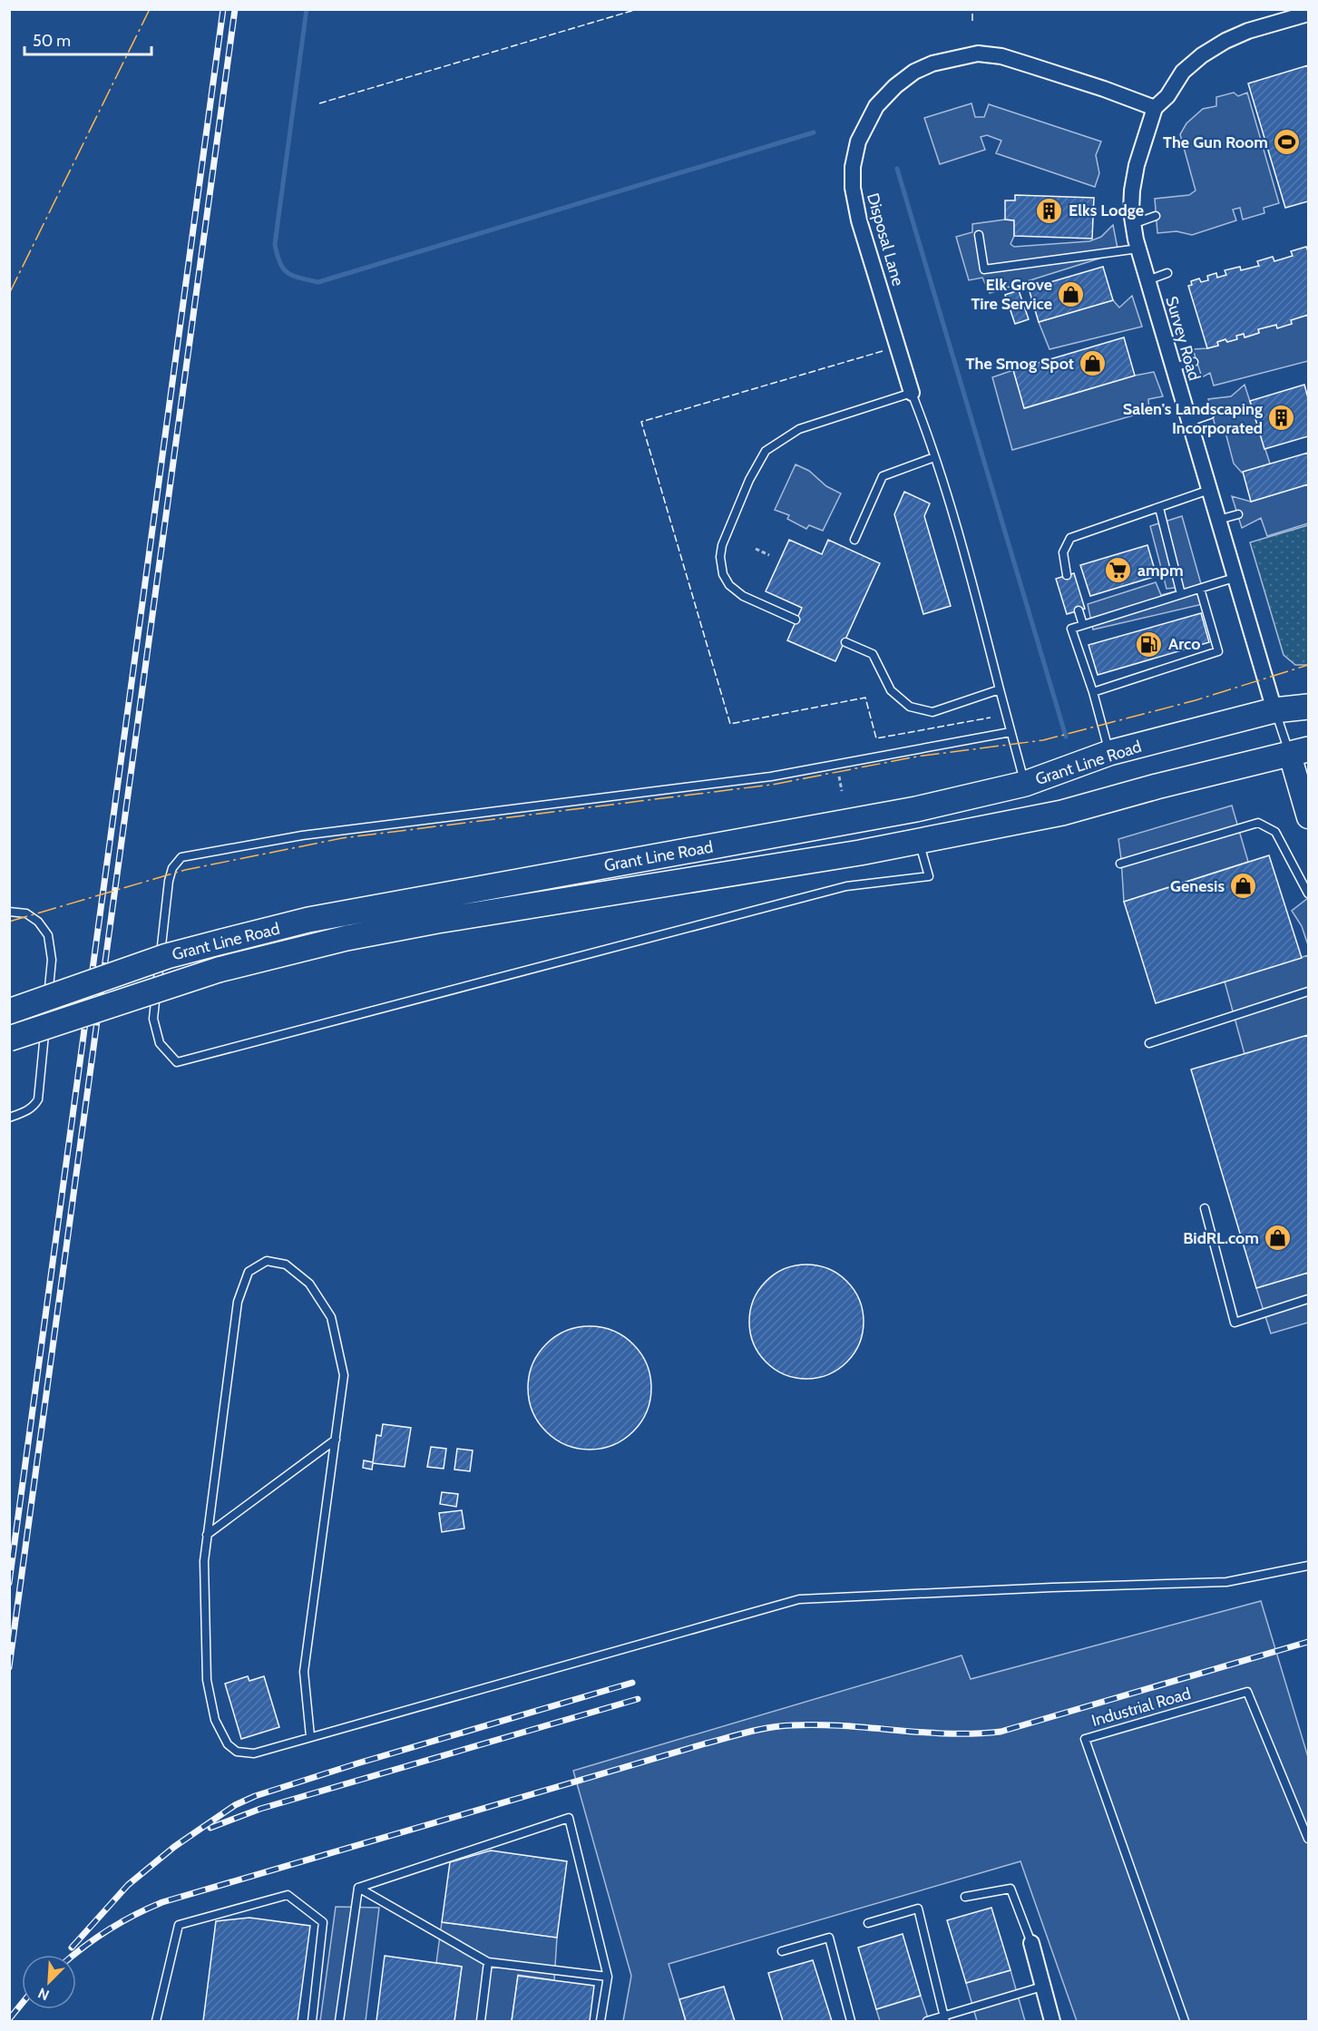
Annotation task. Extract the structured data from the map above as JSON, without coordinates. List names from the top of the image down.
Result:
{
  "streets": {
    "main road": ["Grant Line Road"],
    "street": ["Disposal Lane", "Survey Road"],
    "lane": ["Industrial Road"]
  },
  "crossings": [
    ["Disposal Lane", "Survey Road"],
    ["Disposal Lane", "Grant Line Road"],
    ["Survey Road", "Grant Line Road"]
  ],
  "places": {
    "sports": ["The Gun Room"],
    "building": ["Elks Lodge", "Salen's Landscaping Incorporated"],
    "shop": [
      "Elk Grove Tire Service",
      "The Smog Spot",
      "Genesis",
      "BidRL.com"
    ],
    "supermarket": ["ampm"],
    "fuel station": ["Arco"]
  },
  "scale_bar": "50 m",
  "north": "bottom left"
}
